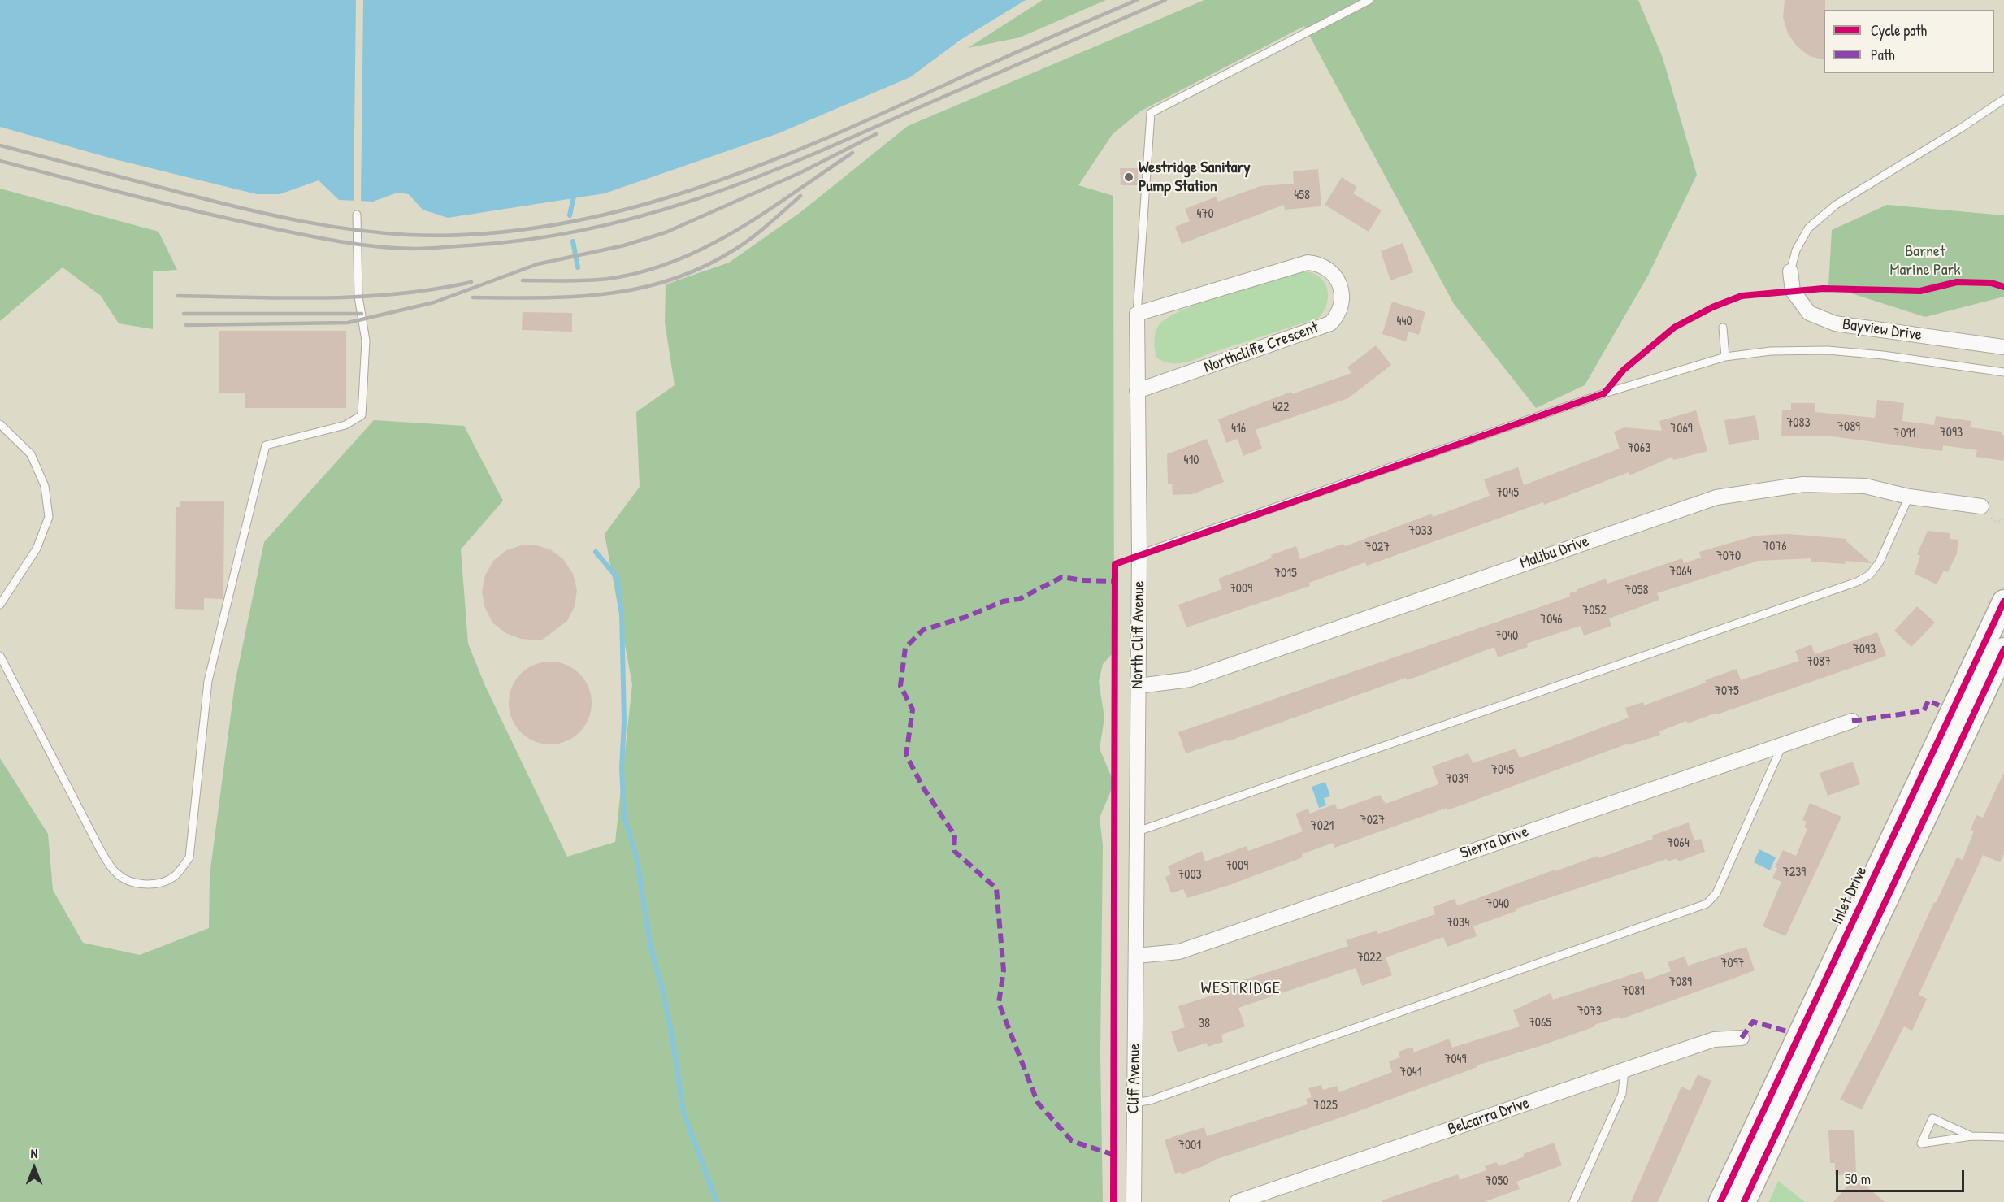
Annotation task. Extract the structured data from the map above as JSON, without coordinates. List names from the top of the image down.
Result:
{
  "streets": {
    "main road": ["Inlet Drive"],
    "street": [
      "Bayview Drive",
      "Northcliffe Crescent",
      "Malibu Drive",
      "North Cliff Avenue",
      "Sierra Drive",
      "Cliff Avenue",
      "Belcarra Drive"
    ]
  },
  "crossings": [
    ["Northcliffe Crescent", "North Cliff Avenue"],
    ["Malibu Drive", "North Cliff Avenue"],
    ["North Cliff Avenue", "Sierra Drive"],
    ["North Cliff Avenue", "Cliff Avenue"],
    ["Sierra Drive", "Cliff Avenue"]
  ],
  "districts": ["WESTRIDGE"],
  "parks": ["Barnet Marine Park"],
  "places": ["Westridge Sanitary Pump Station"],
  "house_numbers": [
    "458",
    "470",
    "440",
    "422",
    "7083",
    "7089",
    "416",
    "7069",
    "7093",
    "7091",
    "7063",
    "410",
    "7045",
    "7033",
    "7076",
    "7027",
    "7070",
    "7064",
    "7015",
    "7009",
    "7058",
    "7052",
    "7046",
    "7040",
    "7093",
    "7087",
    "7075",
    "7045",
    "7039",
    "7027",
    "7021",
    "7064",
    "7009",
    "7239",
    "7003",
    "7040",
    "7034",
    "7022",
    "7097",
    "7089",
    "7081",
    "7073",
    "7065",
    "38",
    "7049",
    "7041",
    "7025",
    "7001",
    "7050"
  ],
  "legend": ["Cycle path", "Path"],
  "scale_bar": "50 m",
  "north": "top"
}
